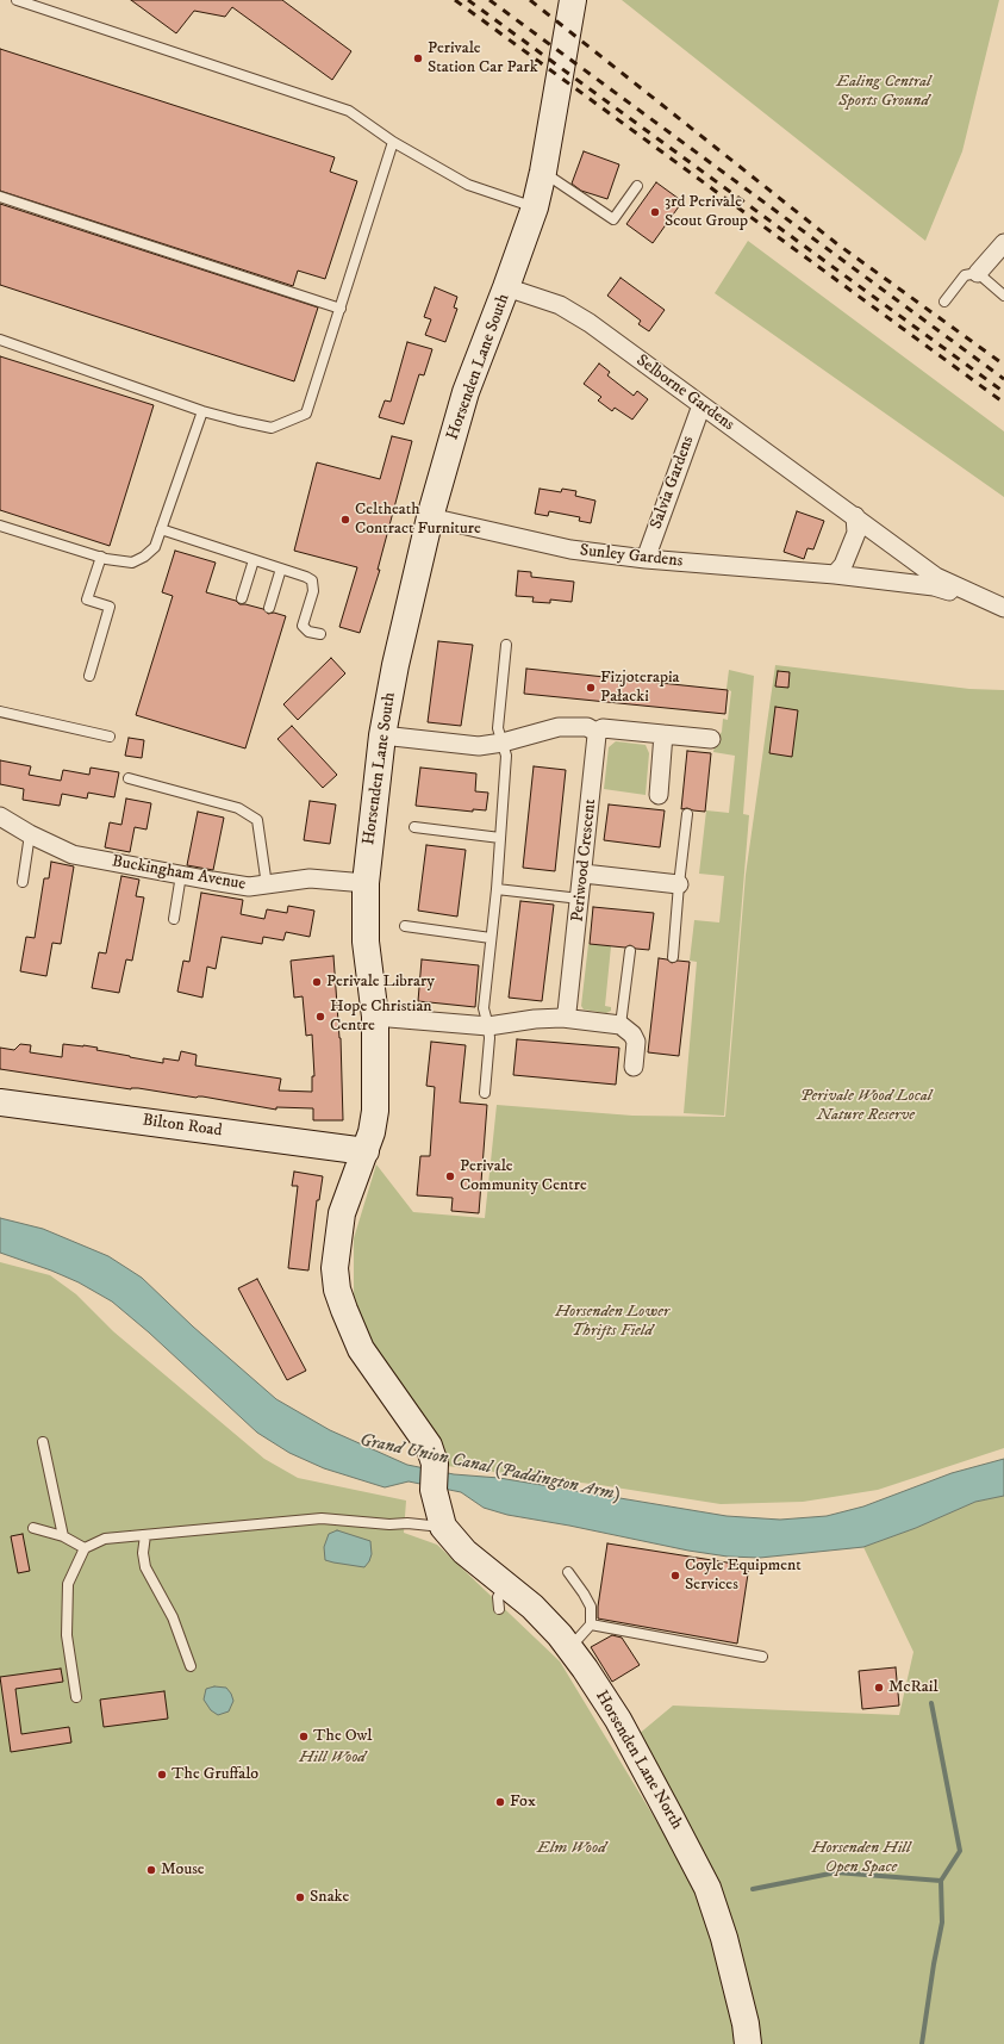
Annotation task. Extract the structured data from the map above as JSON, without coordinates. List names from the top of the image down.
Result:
{
  "streets": {
    "street": [
      "Horsenden Lane South",
      "Selborne Gardens",
      "Salvia Gardens",
      "Sunley Gardens",
      "Periwood Crescent",
      "Buckingham Avenue",
      "Bilton Road",
      "Horsenden Lane North"
    ]
  },
  "crossings": [
    ["Horsenden Lane South", "Selborne Gardens"],
    ["Horsenden Lane South", "Sunley Gardens"],
    ["Horsenden Lane South", "Buckingham Avenue"],
    ["Horsenden Lane South", "Bilton Road"],
    ["Horsenden Lane South", "Horsenden Lane North"],
    ["Selborne Gardens", "Salvia Gardens"],
    ["Selborne Gardens", "Sunley Gardens"],
    ["Salvia Gardens", "Sunley Gardens"]
  ],
  "water": ["Grand Union Canal (Paddington Arm)"],
  "parks": [
    "Ealing Central Sports Ground",
    "Perivale Wood Local Nature Reserve",
    "Horsenden Lower Thrifts Field",
    "Hill Wood",
    "Elm Wood",
    "Horsenden Hill Open Space"
  ],
  "places": [
    "Perivale Station Car Park",
    "3rd Perivale Scout Group",
    "Celtheath Contract Furniture",
    "Fizjoterapia Pałacki",
    "Perivale Library",
    "Hope Christian Centre",
    "Perivale Community Centre",
    "Coyle Equipment Services",
    "McRail",
    "The Owl",
    "The Gruffalo",
    "Fox",
    "Mouse",
    "Snake"
  ]
}
